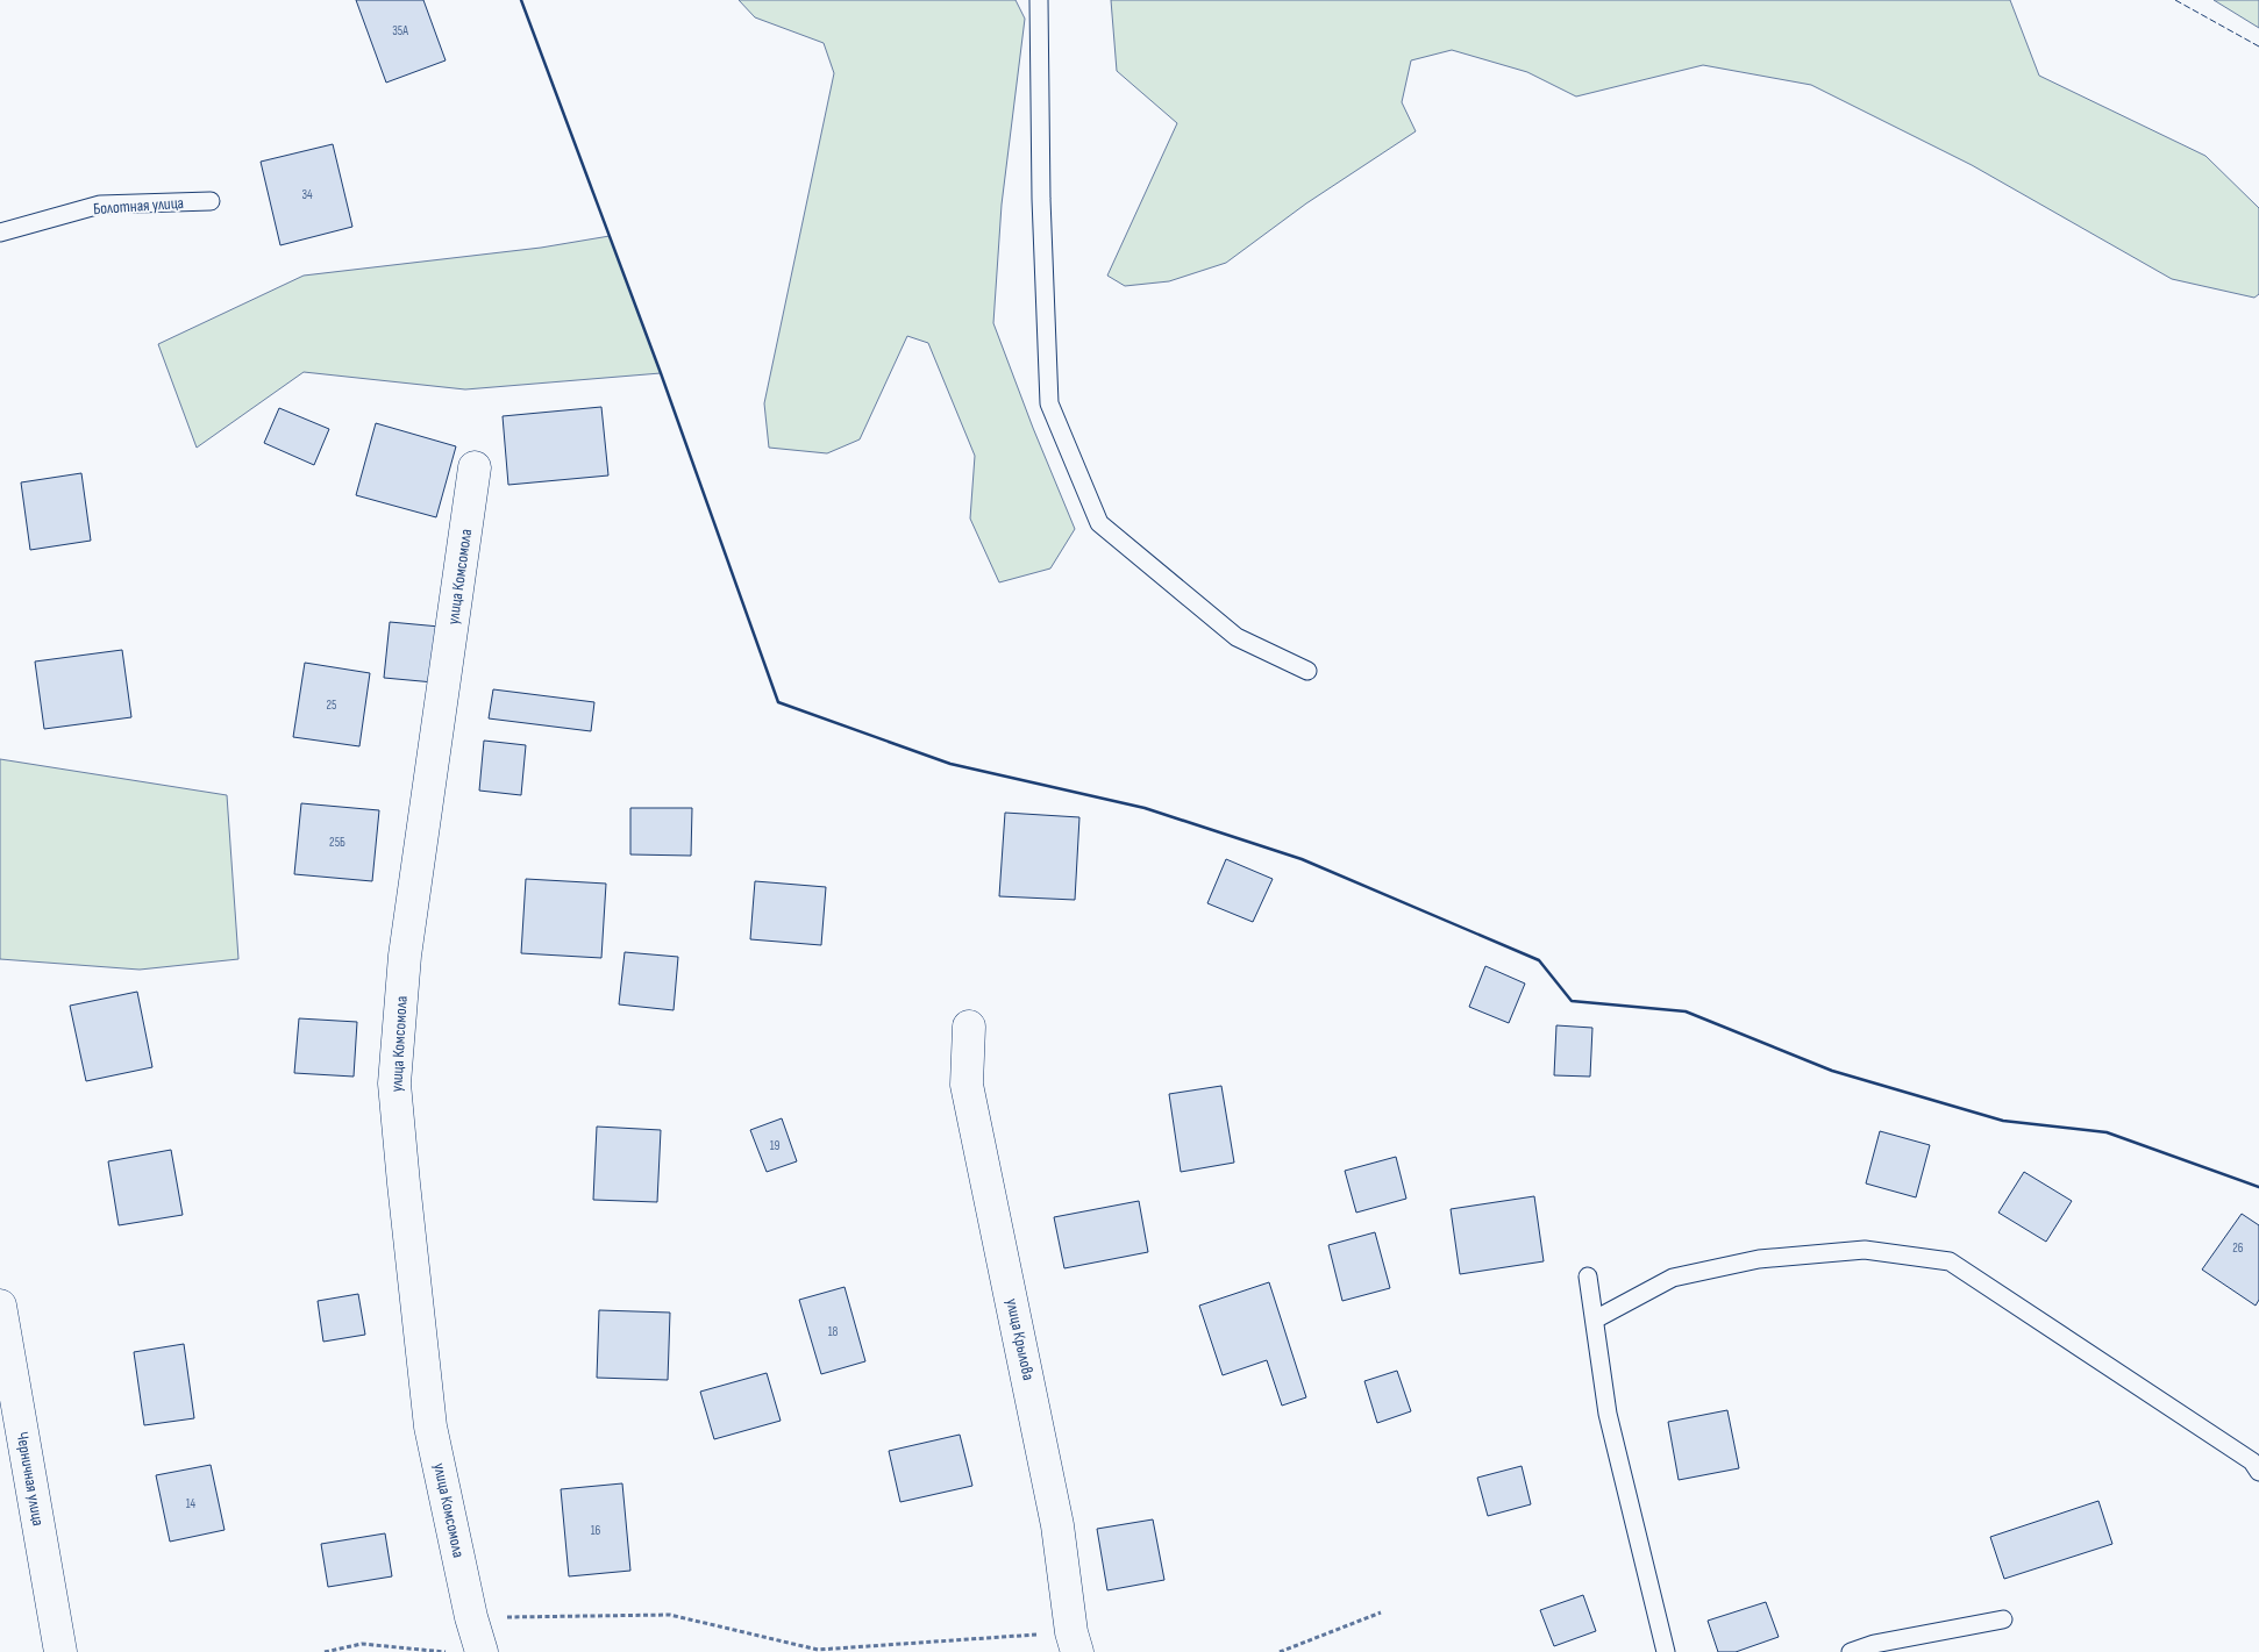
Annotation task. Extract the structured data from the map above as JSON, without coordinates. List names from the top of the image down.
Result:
{
  "streets": {
    "street": ["улица Комсомола", "улица Крылова", "Черничная улица"],
    "lane": ["Болотная улица"]
  },
  "house_numbers": [
    "35А",
    "34",
    "25",
    "25Б",
    "19",
    "26",
    "18",
    "14",
    "16"
  ]
}
